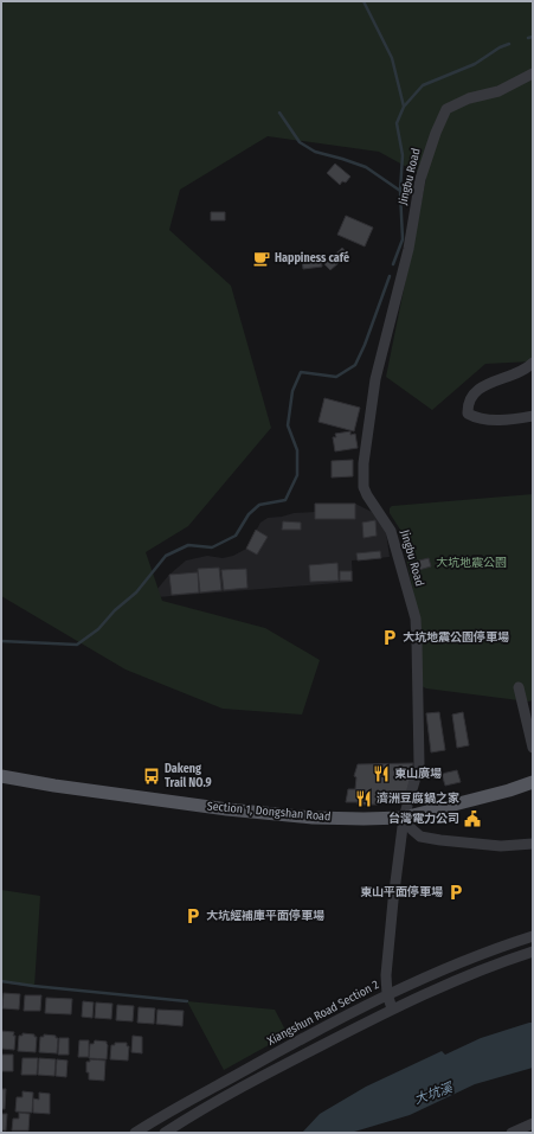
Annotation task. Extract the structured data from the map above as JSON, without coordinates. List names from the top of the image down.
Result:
{
  "streets": {
    "main road": ["Section 1, Dongshan Road"],
    "street": ["Jingbu Road", "Xiangshun Road Section 2"]
  },
  "crossings": [
    ["Jingbu Road", "Section 1, Dongshan Road"],
    ["Jingbu Road", "Xiangshun Road Section 2"]
  ],
  "water": ["大坑溪"],
  "parks": ["大坑地震公園"],
  "places": {
    "cafe": ["Happiness café"],
    "parking": ["大坑地震公園停車場", "東山平面停車場", "大坑經補庫平面停車場"],
    "restaurant": ["東山廣場", "濟洲豆腐鍋之家"],
    "bus stop": ["Dakeng Trail NO.9"],
    "public building": ["台灣電力公司"]
  }
}
